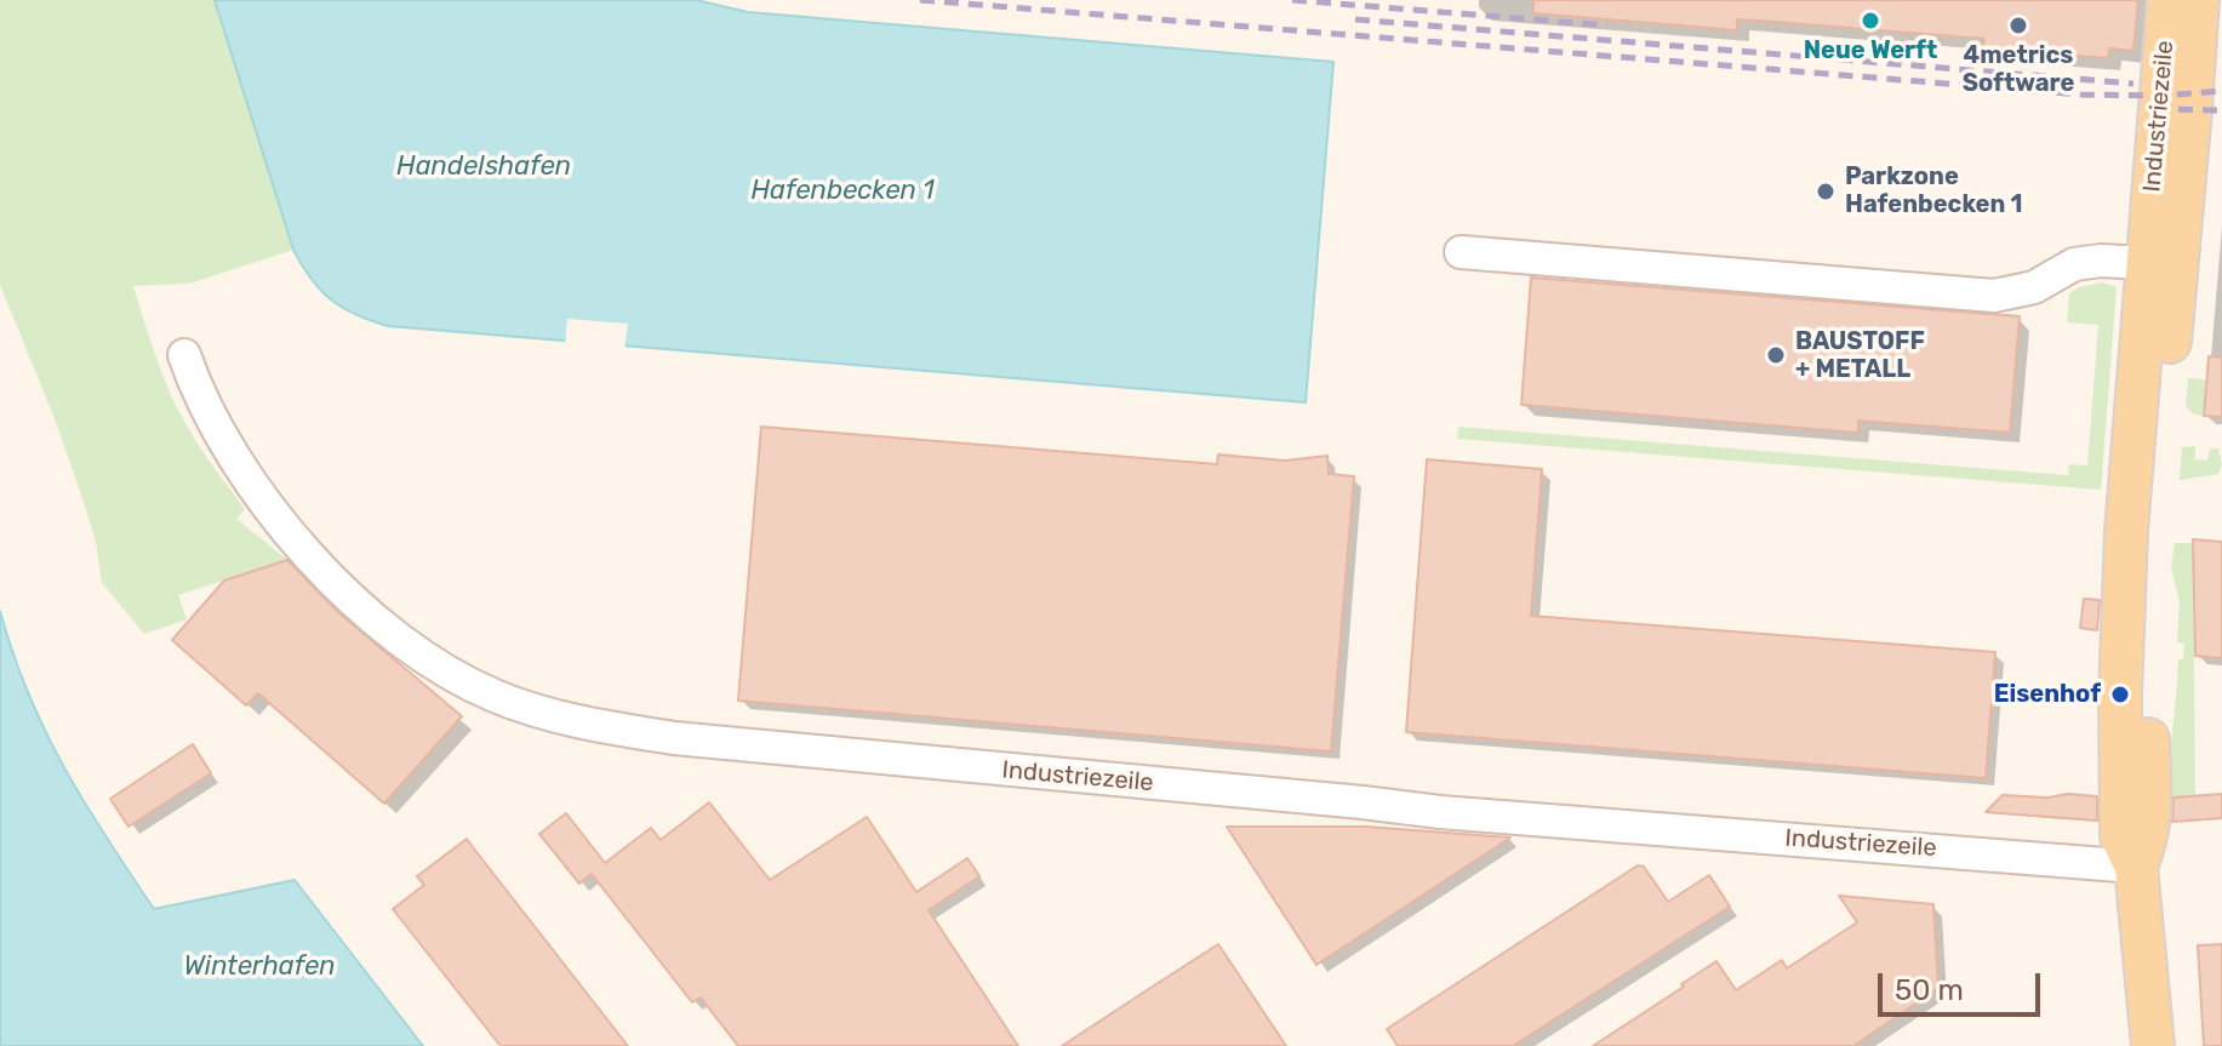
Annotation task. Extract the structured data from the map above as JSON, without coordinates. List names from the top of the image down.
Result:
{
  "streets": {
    "main road": ["Industriezeile"]
  },
  "water": ["Handelshafen", "Hafenbecken 1", "Winterhafen"],
  "places": [
    "Neue Werft",
    "4metrics Software",
    "Parkzone Hafenbecken 1",
    "BAUSTOFF + METALL",
    "Eisenhof"
  ],
  "scale_bar": "50 m"
}
